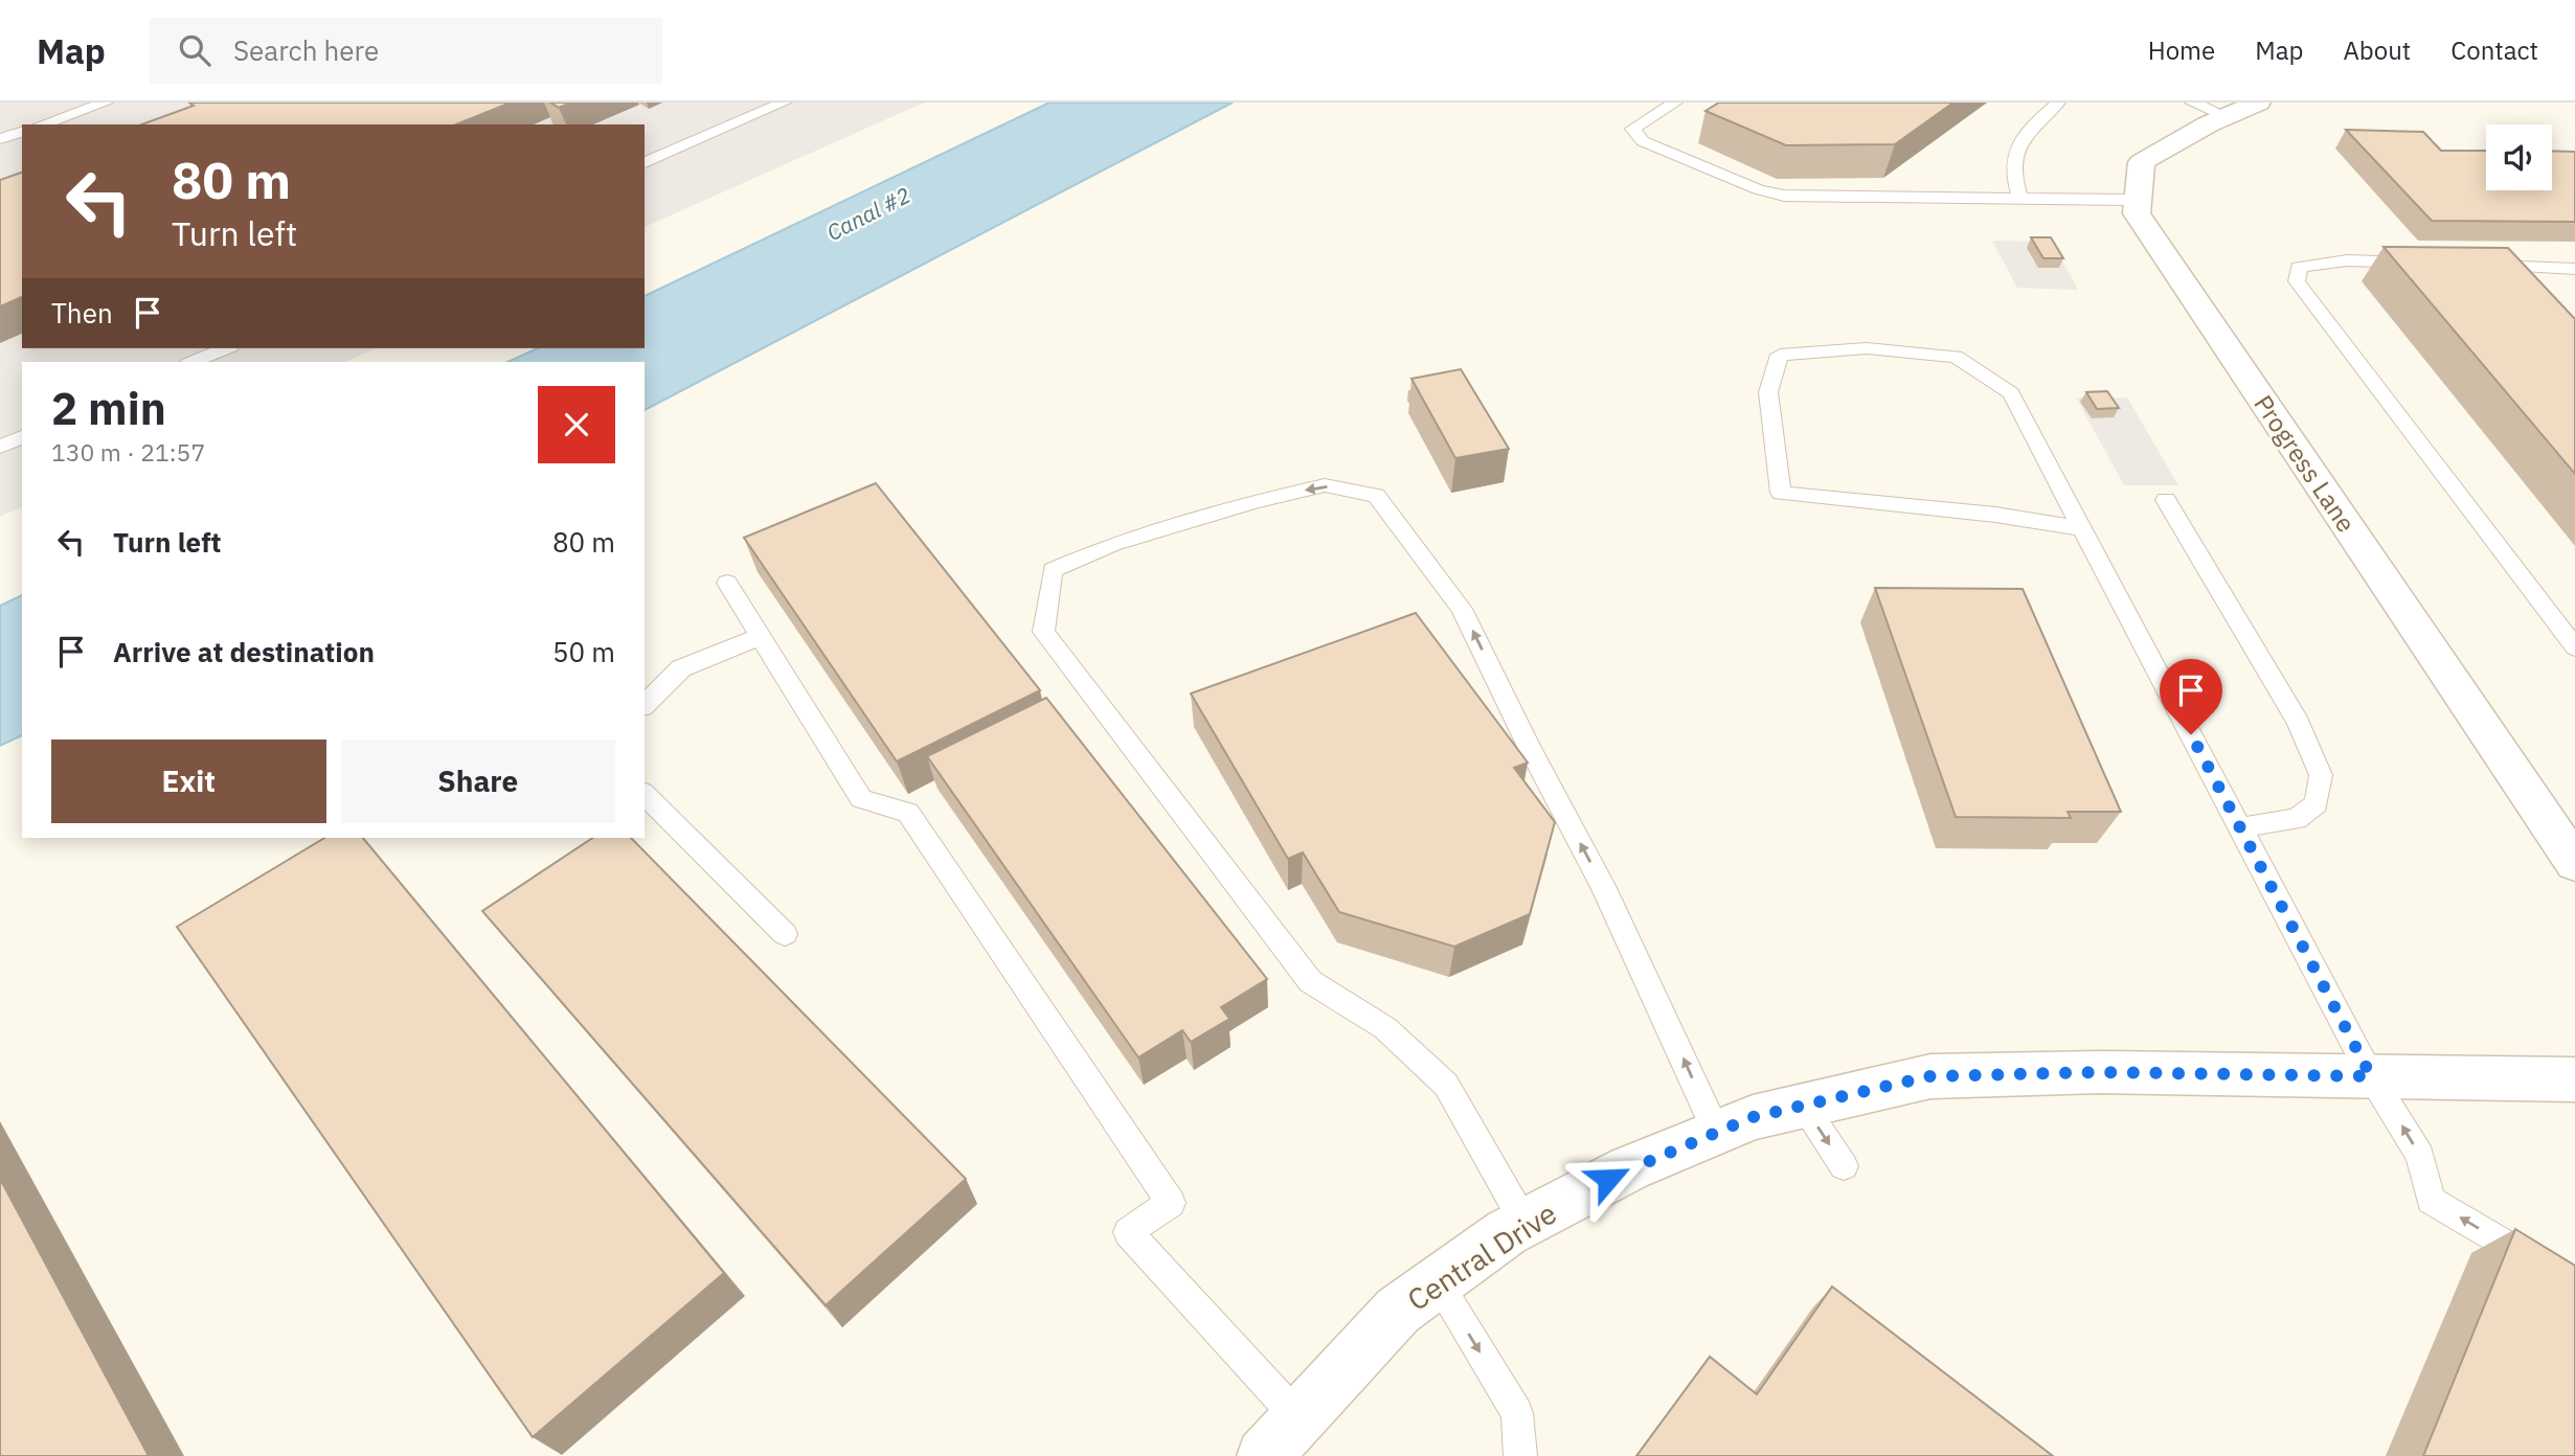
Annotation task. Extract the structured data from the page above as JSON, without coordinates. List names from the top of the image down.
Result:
{
  "streets": {
    "street": ["Progress Lane", "Central Drive"]
  },
  "water": ["Canal #2"],
  "page": {
    "header": "Map",
    "search": "Search here",
    "nav": [
      "Home",
      "Map",
      "About",
      "Contact"
    ],
    "turn": ["80 m", "Turn left"],
    "then": "Then",
    "heading": ["2 min", "130 m · 21:57"],
    "list": [
      {
        "name": "Turn left",
        "value": "80 m"
      },
      {
        "name": "Arrive at destination",
        "value": "50 m"
      }
    ],
    "buttons": ["Exit", "Share"]
  }
}
